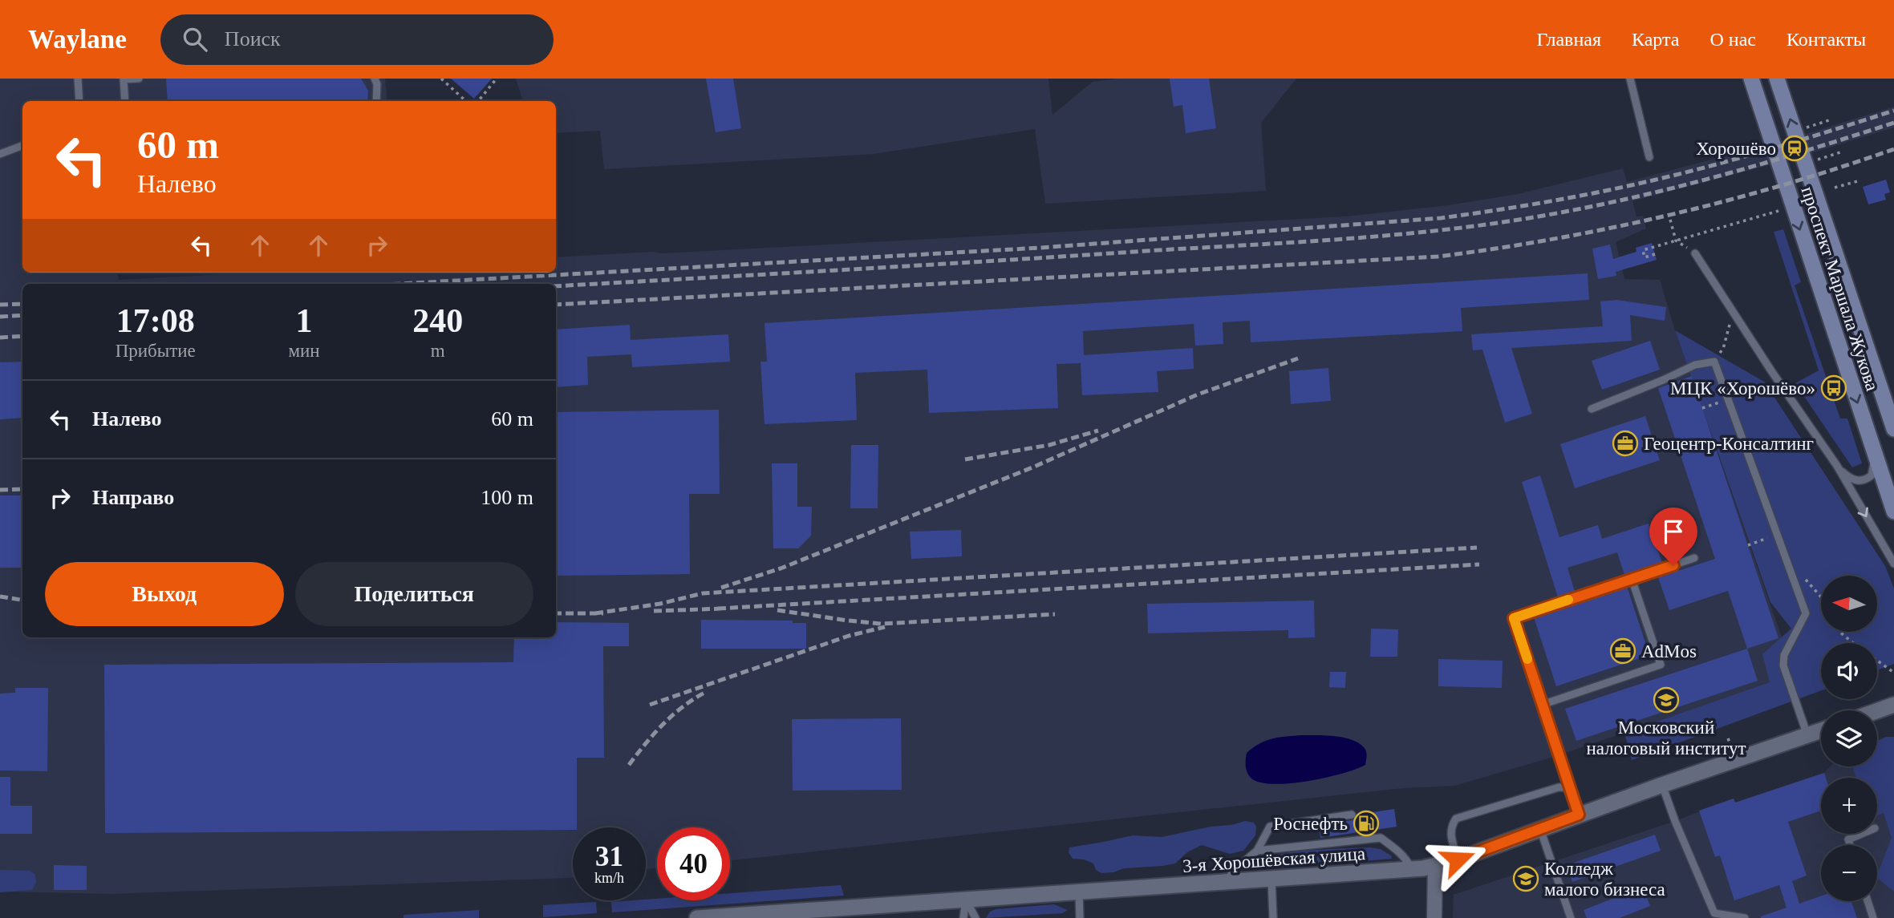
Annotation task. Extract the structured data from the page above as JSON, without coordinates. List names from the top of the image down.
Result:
{
  "streets": {
    "main road": ["проспект Маршала Жукова"],
    "street": ["3-я Хорошёвская улица"]
  },
  "places": {
    "station": ["Хорошёво"],
    "bus stop": ["МЦК «Хорошёво»"],
    "office": ["Геоцентр-Консалтинг", "AdMos"],
    "school or university": ["Московский налоговый институт", "Колледж малого бизнеса"],
    "fuel station": ["Роснефть"]
  },
  "north": "left",
  "page": {
    "header": "Waylane",
    "search": "Поиск",
    "nav": [
      "Главная",
      "Карта",
      "О нас",
      "Контакты"
    ],
    "turn": ["60 m", "Налево"],
    "eta": [
      "17:08",
      "Прибытие",
      "1",
      "мин",
      "240",
      "m"
    ],
    "list": [
      {
        "name": "Налево",
        "value": "60 m"
      },
      {
        "name": "Направо",
        "value": "100 m"
      }
    ],
    "buttons": ["Выход", "Поделиться"],
    "map_buttons": ["+", "−"],
    "speed": "31 km/h",
    "limit": "40"
  }
}
